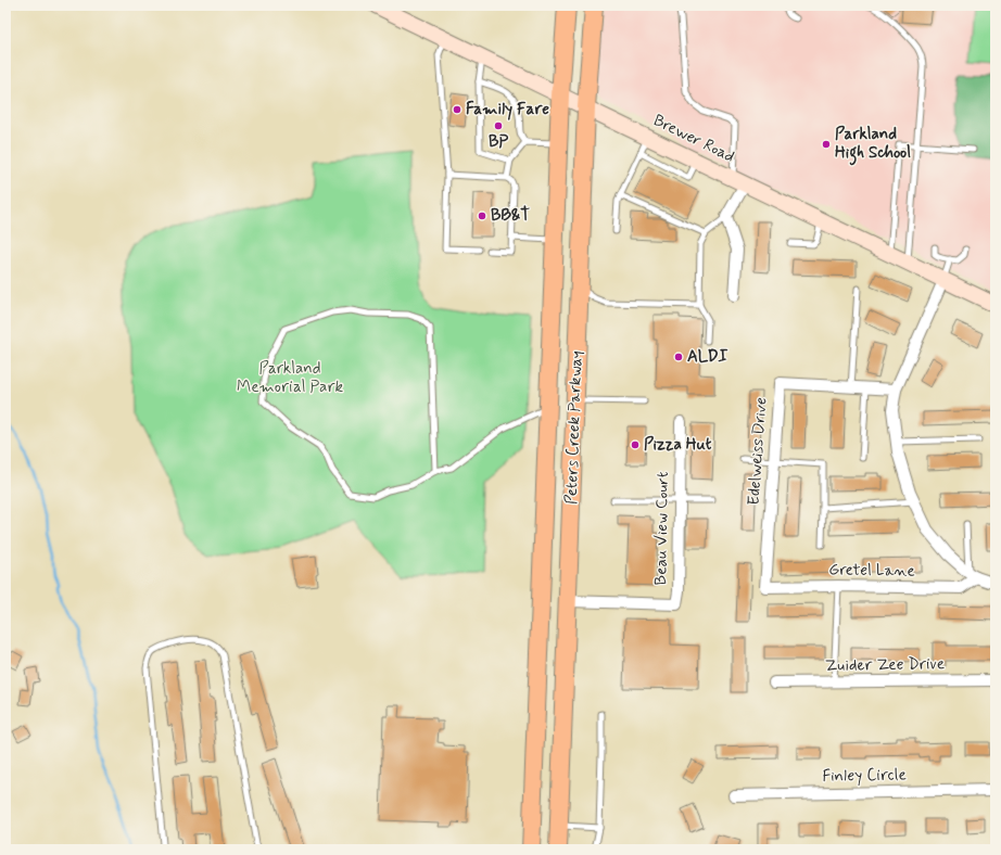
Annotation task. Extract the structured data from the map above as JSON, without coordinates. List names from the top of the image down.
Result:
{
  "streets": {
    "main road": ["Peters Creek Parkway"],
    "street": [
      "Brewer Road",
      "Edelweiss Drive",
      "Beau View Court",
      "Gretel Lane",
      "Zuider Zee Drive",
      "Finley Circle"
    ]
  },
  "crossings": [
    ["Brewer Road", "Peters Creek Parkway"],
    ["Peters Creek Parkway", "Beau View Court"],
    ["Edelweiss Drive", "Gretel Lane"]
  ],
  "parks": ["Parkland Memorial Park"],
  "places": [
    "Family Fare",
    "BP",
    "Parkland High School",
    "BB&T",
    "ALDI",
    "Pizza Hut"
  ]
}
